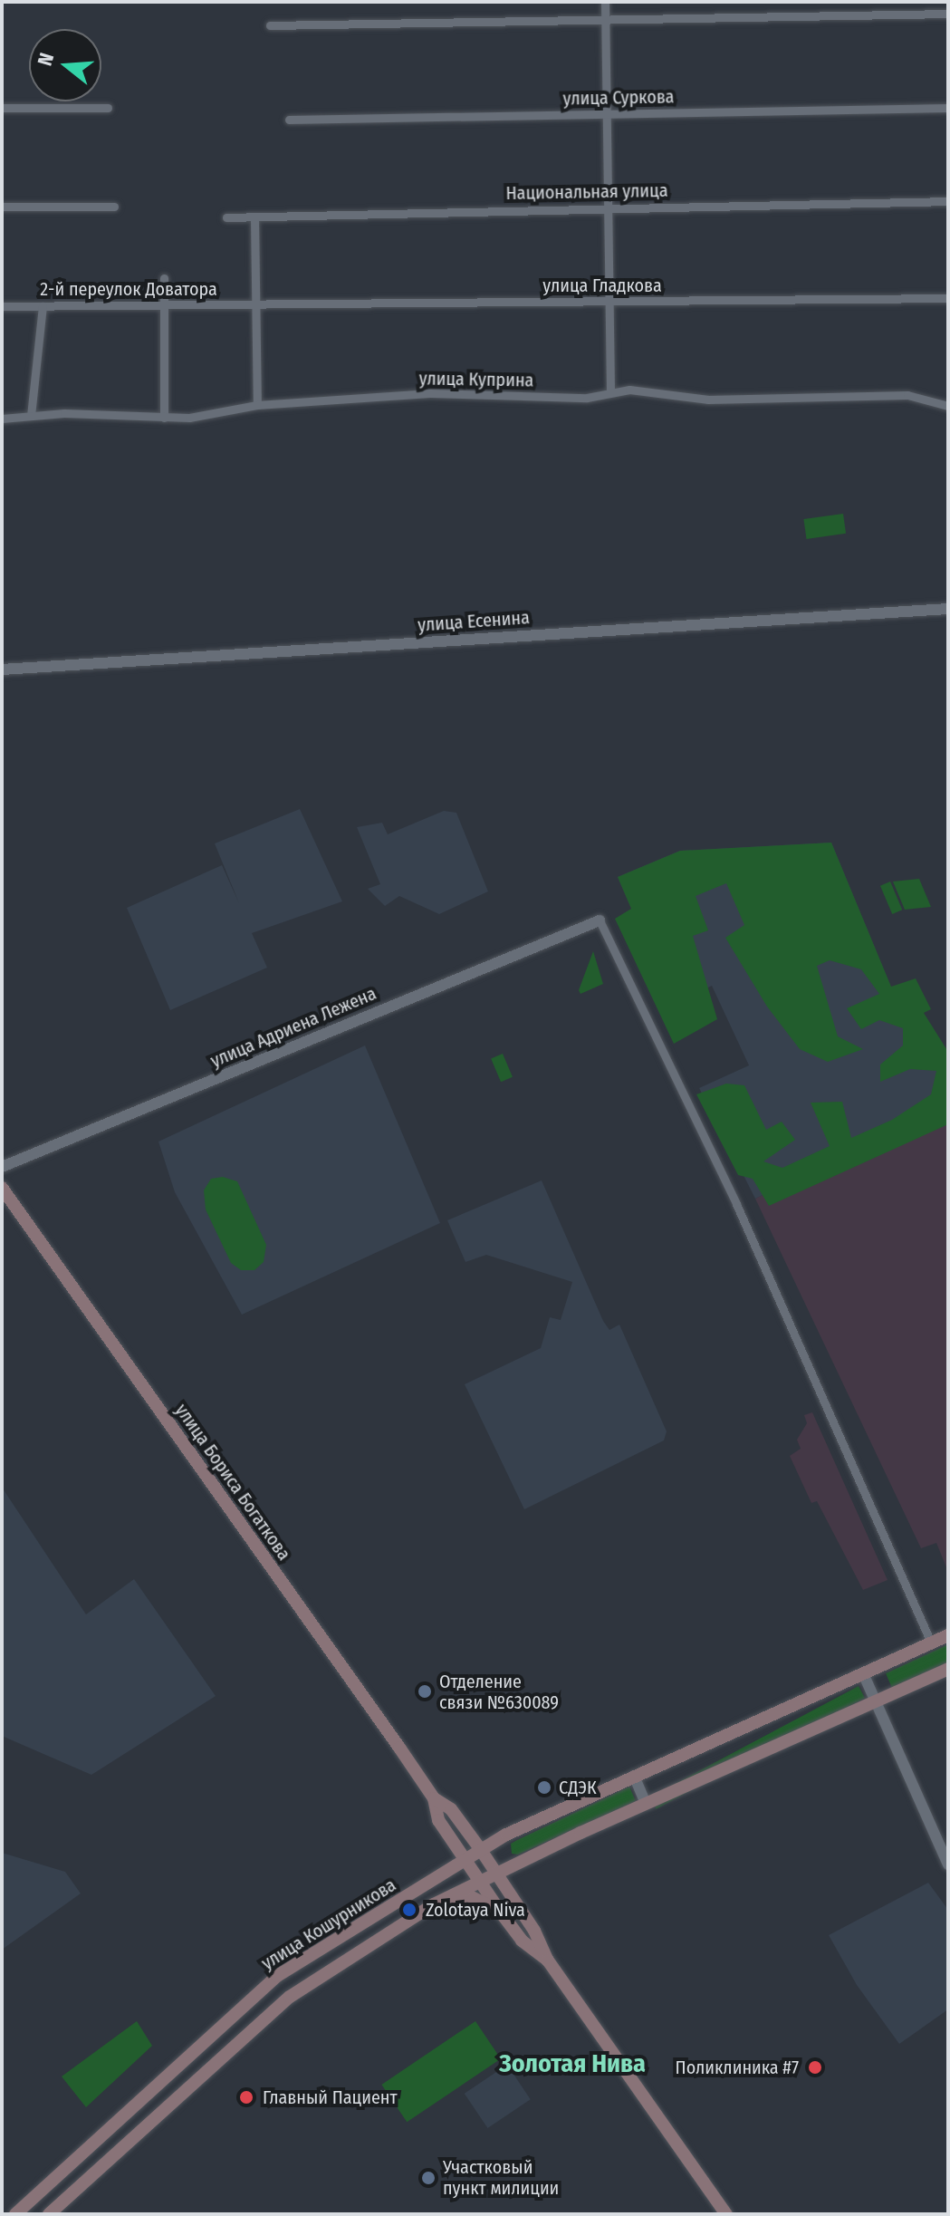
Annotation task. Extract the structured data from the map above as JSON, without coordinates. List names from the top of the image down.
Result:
{
  "streets": {
    "main road": ["улица Бориса Богаткова", "улица Кошурникова"],
    "street": [
      "улица Суркова",
      "Национальная улица",
      "улица Гладкова",
      "2-й переулок Доватора",
      "улица Куприна",
      "улица Есенина",
      "улица Адриена Лежена"
    ]
  },
  "crossings": [
    ["улица Гладкова", "2-й переулок Доватора"],
    ["улица Бориса Богаткова", "улица Кошурникова"]
  ],
  "districts": ["Золотая Нива"],
  "places": [
    "Отделение связи №630089",
    "СДЭК",
    "Zolotaya Niva",
    "Поликлиника #7",
    "Главный Пациент",
    "Участковый пункт милиции"
  ],
  "north": "left"
}
